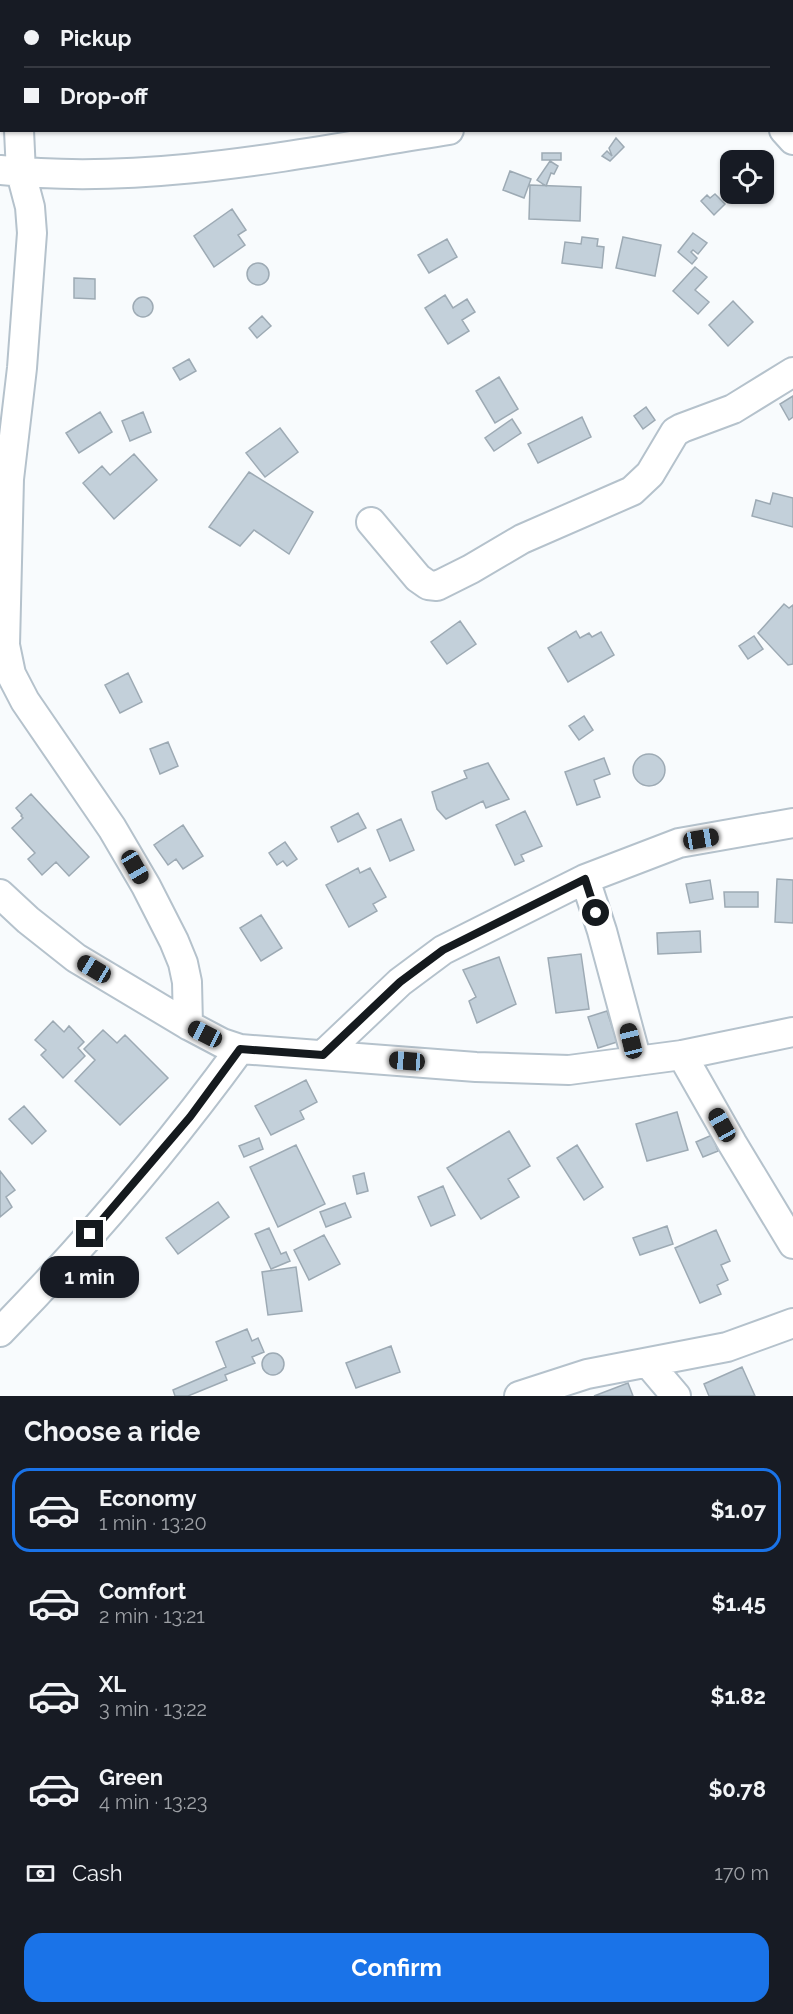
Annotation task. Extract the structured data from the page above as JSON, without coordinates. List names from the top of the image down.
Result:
{
  "page": {
    "banner": ["Pickup", "Drop-off"],
    "bubble": "1 min",
    "heading": "Choose a ride",
    "list": [
      {
        "name": "Economy",
        "note": "1 min · 13:20",
        "value": "$1.07"
      },
      {
        "name": "Comfort",
        "note": "2 min · 13:21",
        "value": "$1.45"
      },
      {
        "name": "XL",
        "note": "3 min · 13:22",
        "value": "$1.82"
      },
      {
        "name": "Green",
        "note": "4 min · 13:23",
        "value": "$0.78"
      }
    ],
    "pay": ["Cash", "170 m"],
    "buttons": "Confirm"
  }
}
